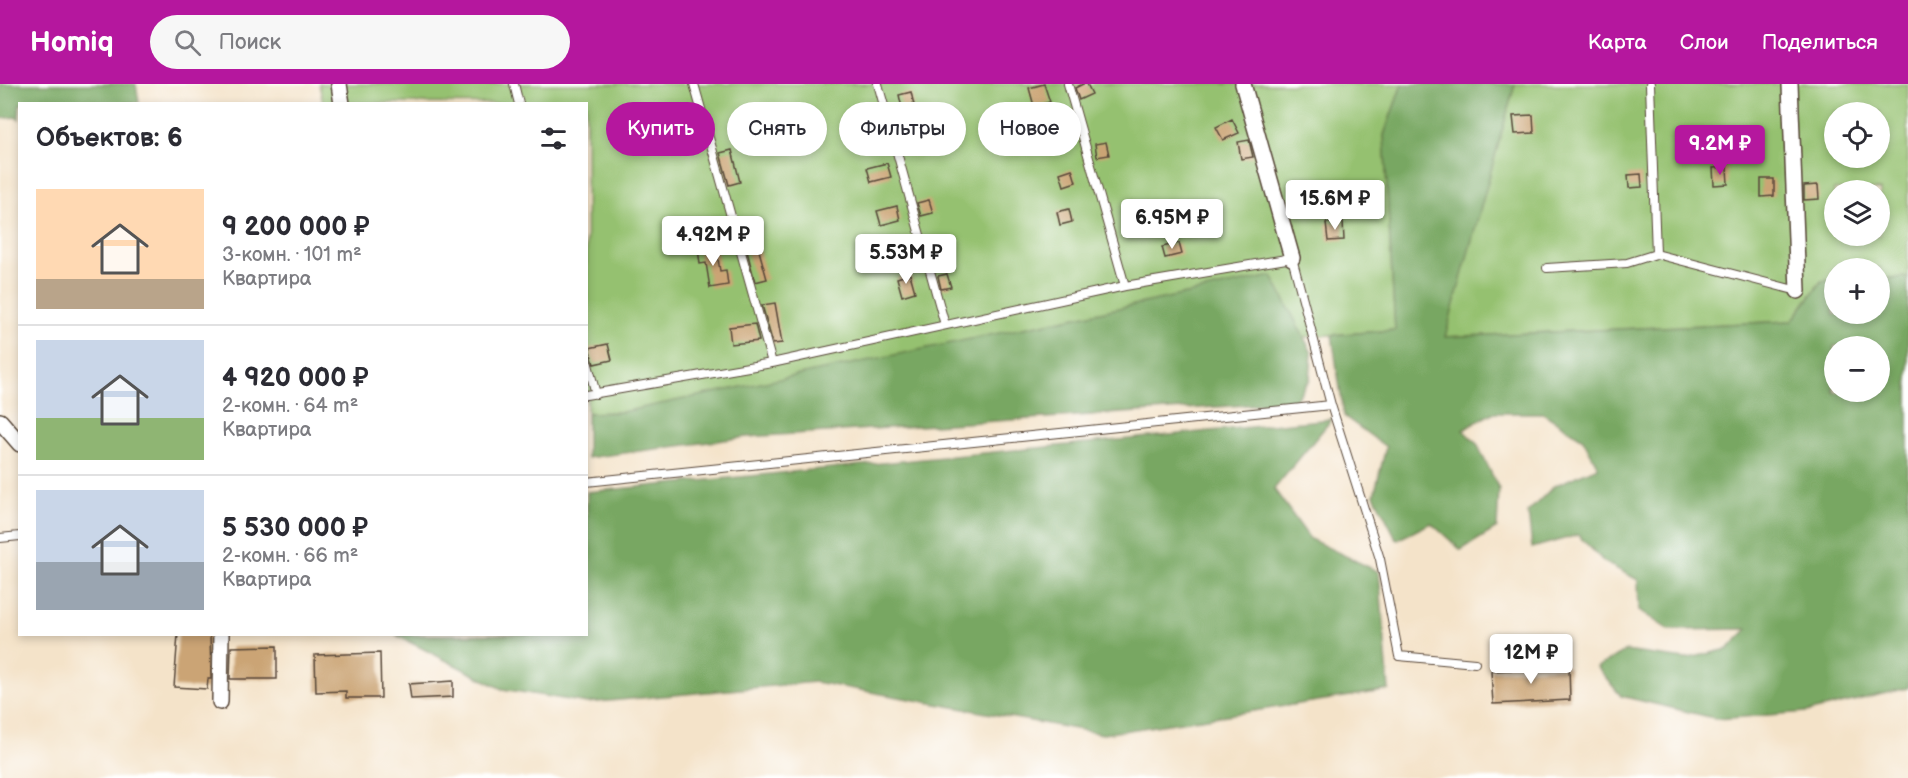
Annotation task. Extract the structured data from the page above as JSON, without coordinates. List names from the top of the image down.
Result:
{
  "page": {
    "header": "Homiq",
    "search": "Поиск",
    "nav": ["Карта", "Слои", "Поделиться"],
    "map_buttons": ["+", "−"],
    "chip": [
      "Купить",
      "Снять",
      "Фильтры",
      "Новое"
    ],
    "heading": "Объектов: 6",
    "price": [
      "9.2M ₽",
      "15.6M ₽",
      "6.95M ₽",
      "4.92M ₽",
      "5.53M ₽",
      "12M ₽"
    ],
    "list": [
      {
        "name": "9 200 000 ₽",
        "note": "3-комн. · 101 m² · Квартира"
      },
      {
        "name": "4 920 000 ₽",
        "note": "2-комн. · 64 m² · Квартира"
      },
      {
        "name": "5 530 000 ₽",
        "note": "2-комн. · 66 m² · Квартира"
      }
    ]
  }
}
